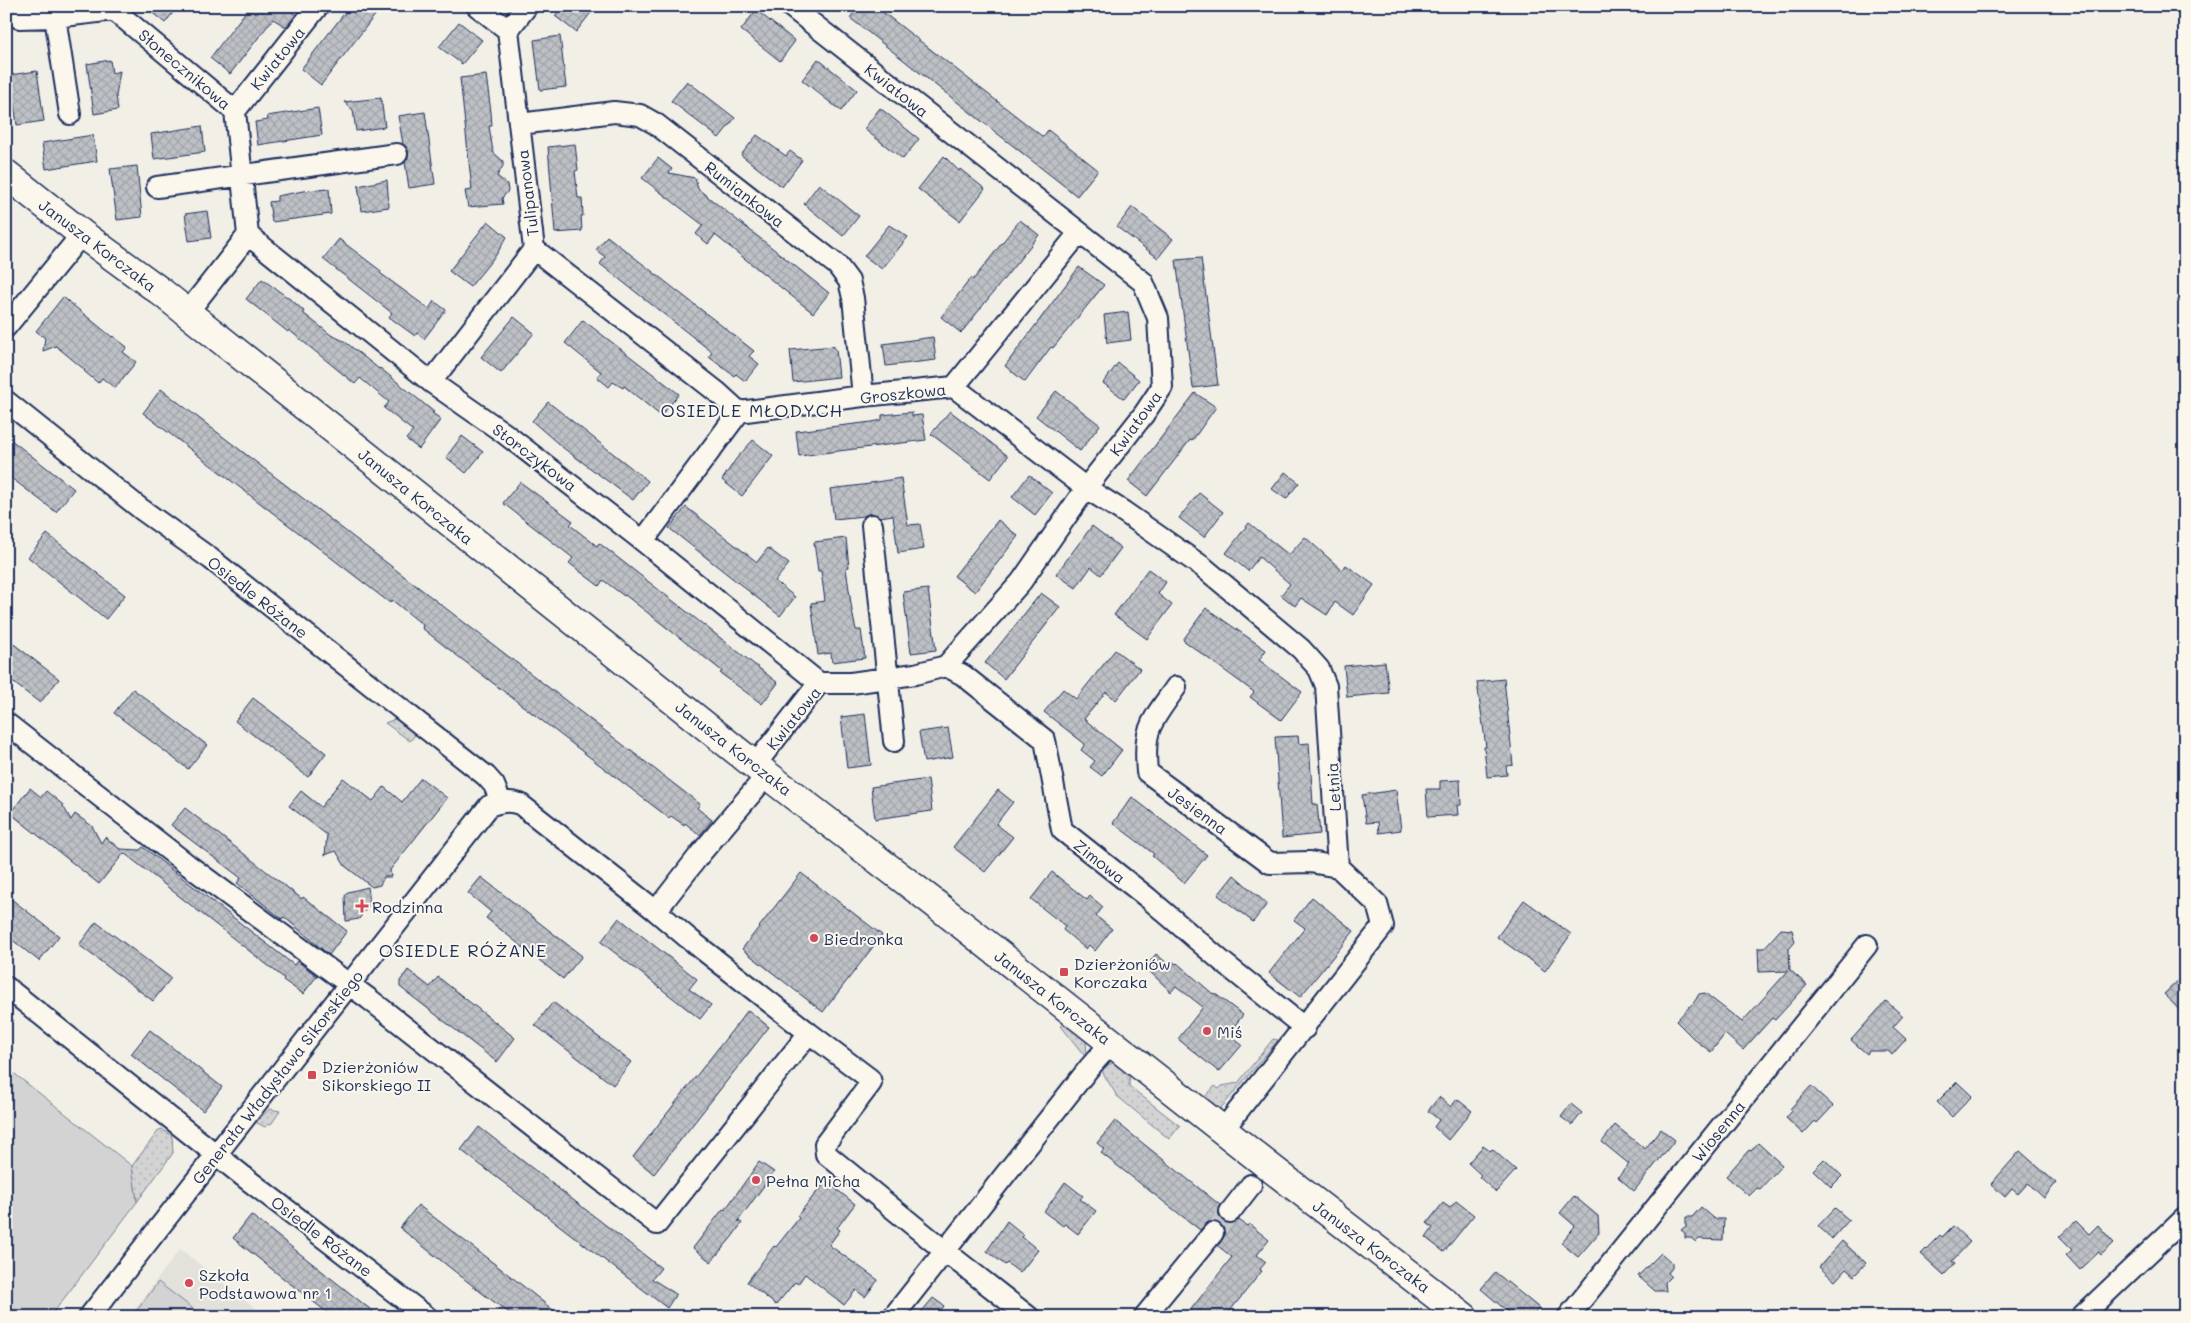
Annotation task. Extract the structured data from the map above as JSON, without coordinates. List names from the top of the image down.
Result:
{
  "streets": {
    "street": [
      "Kwiatowa",
      "Słonecznikowa",
      "Tulipanowa",
      "Rumiankowa",
      "Janusza Korczaka",
      "Groszkowa",
      "Storczykowa",
      "Osiedle Różane",
      "Letnia",
      "Jesienna",
      "Zimowa",
      "Generała Władysława Sikorskiego",
      "Wiosenna"
    ]
  },
  "crossings": [
    ["Kwiatowa", "Słonecznikowa"],
    ["Kwiatowa", "Janusza Korczaka"],
    ["Kwiatowa", "Groszkowa"],
    ["Kwiatowa", "Storczykowa"],
    ["Kwiatowa", "Letnia"],
    ["Kwiatowa", "Zimowa"],
    ["Słonecznikowa", "Storczykowa"],
    ["Tulipanowa", "Rumiankowa"],
    ["Tulipanowa", "Storczykowa"],
    ["Rumiankowa", "Groszkowa"],
    ["Groszkowa", "Letnia"],
    ["Osiedle Różane", "Generała Władysława Sikorskiego"],
    ["Letnia", "Jesienna"]
  ],
  "districts": ["OSIEDLE MŁODYCH", "OSIEDLE RÓŻANE"],
  "places": {
    "health": ["Rodzinna"],
    "other": [
      "Biedronka",
      "Miś",
      "Pełna Micha",
      "Szkoła Podstawowa nr 1"
    ],
    "transit": ["Dzierżoniów Korczaka", "Dzierżoniów Sikorskiego II"]
  }
}
